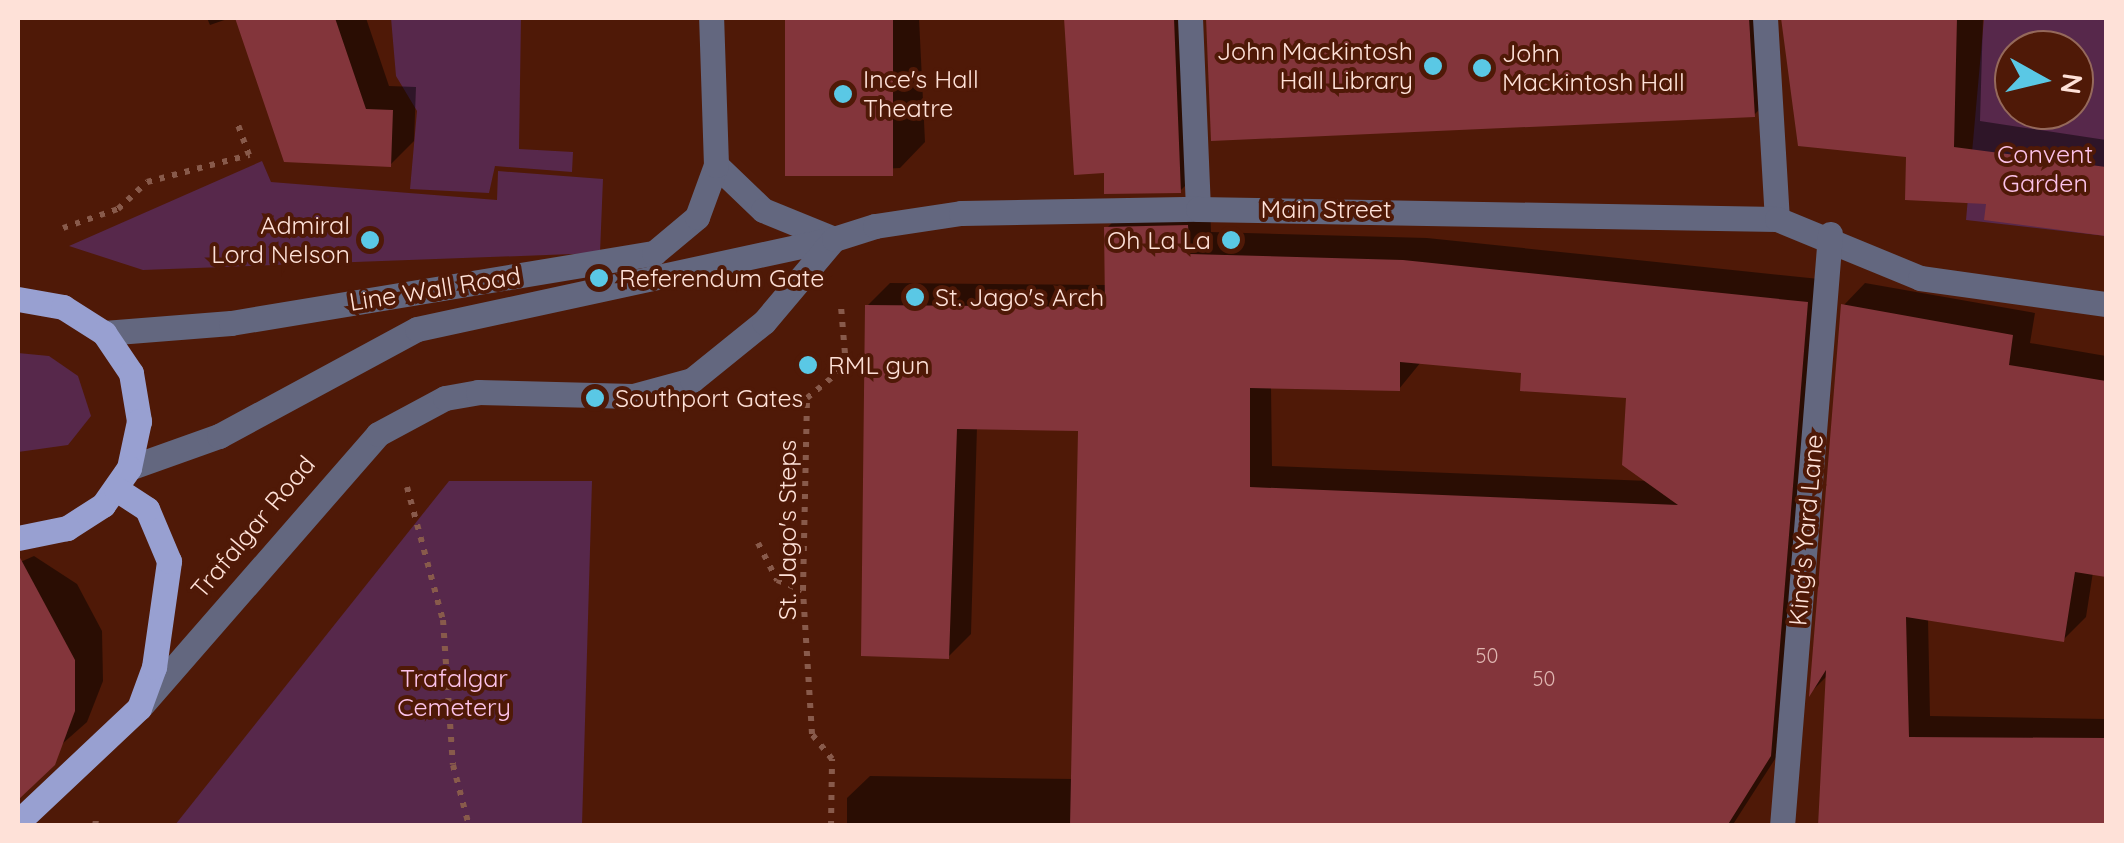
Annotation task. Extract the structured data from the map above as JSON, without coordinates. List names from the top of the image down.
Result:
{
  "streets": {
    "main road": ["Trafalgar Road"],
    "street": ["Main Street", "Line Wall Road", "King's Yard Lane"],
    "path": ["St. Jago's Steps"]
  },
  "crossings": [
    ["Main Street", "Trafalgar Road"],
    ["Main Street", "King's Yard Lane"]
  ],
  "parks": ["Convent Garden", "Trafalgar Cemetery"],
  "places": [
    "John Mackintosh Hall Library",
    "John Mackintosh Hall",
    "Ince's Hall Theatre",
    "Admiral Lord Nelson",
    "Oh La La",
    "Referendum Gate",
    "St. Jago's Arch",
    "RML gun",
    "Southport Gates"
  ],
  "house_numbers": ["50", "50"],
  "north": "right"
}
